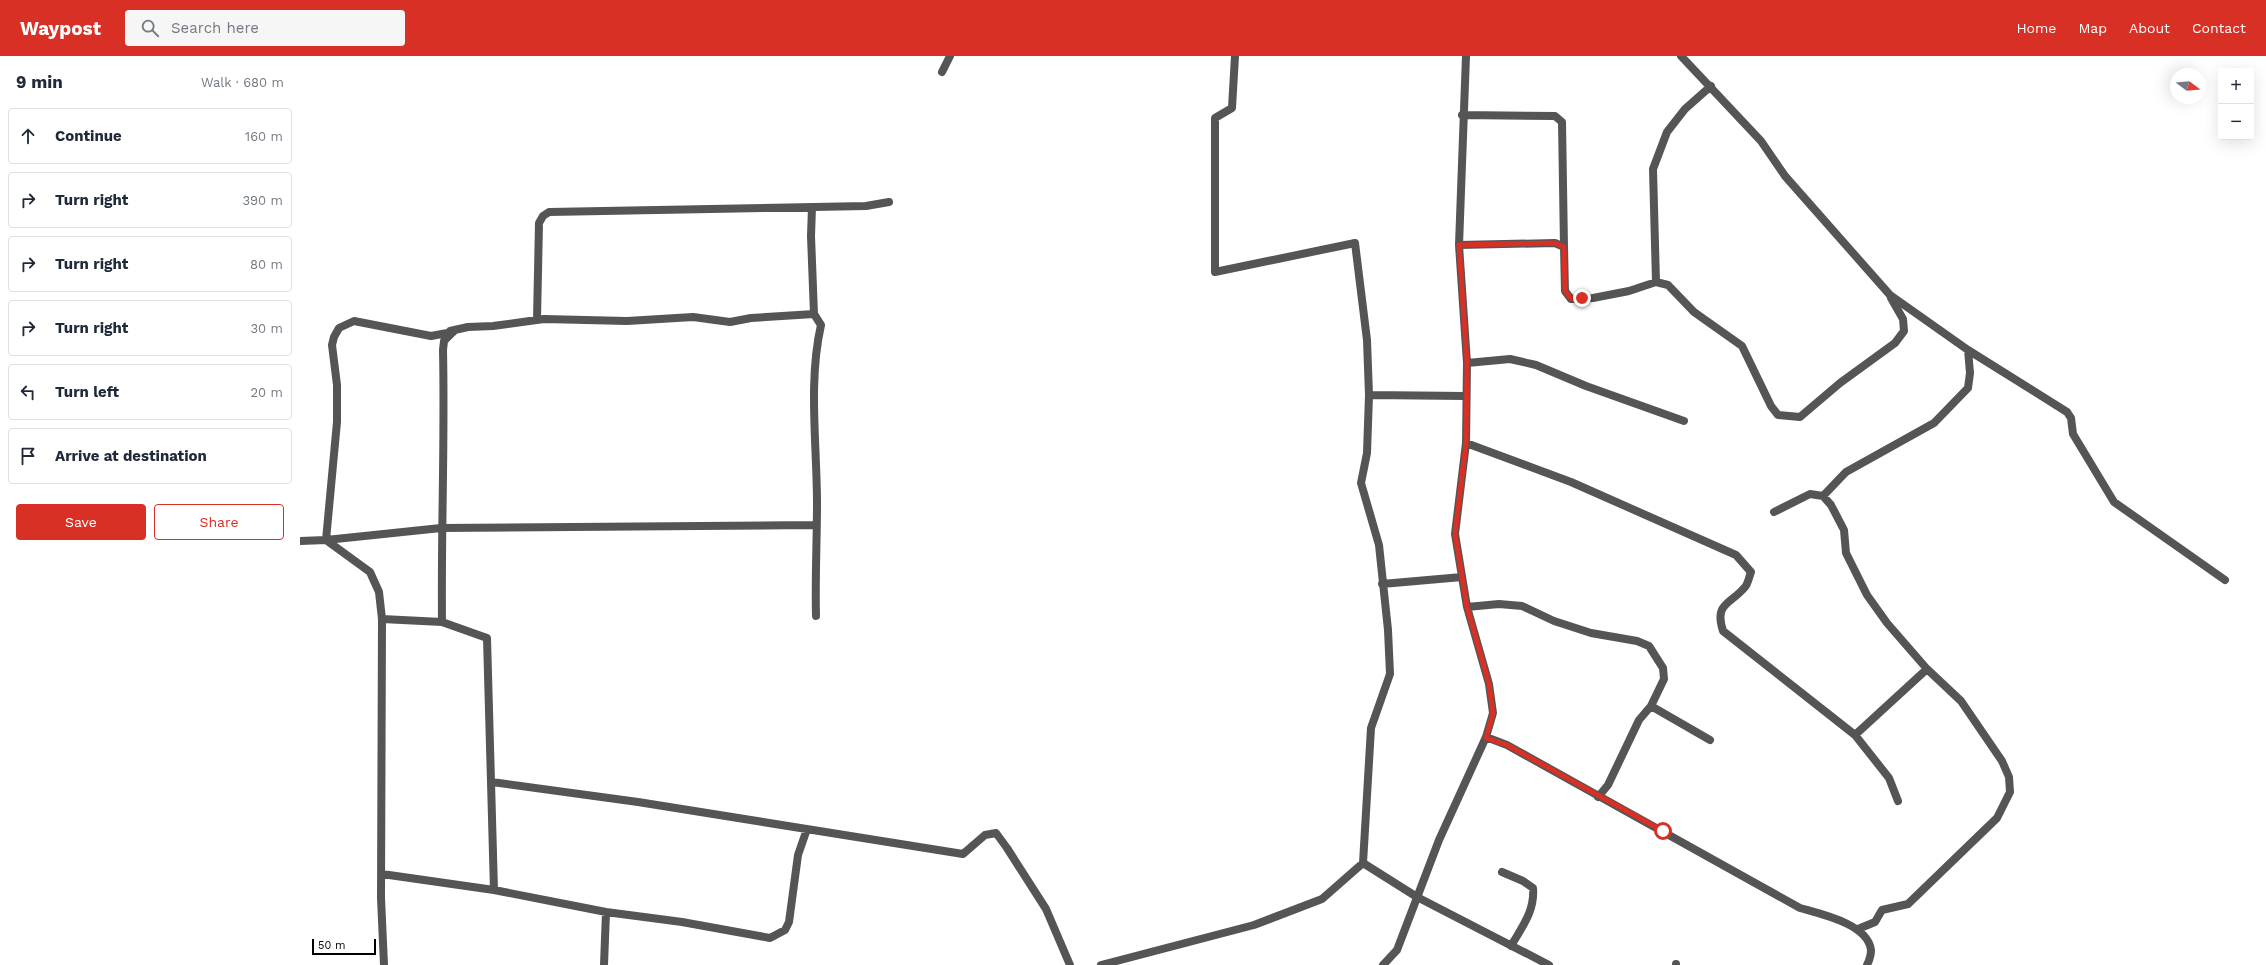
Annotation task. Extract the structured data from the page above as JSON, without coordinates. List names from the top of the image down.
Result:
{
  "scale_bar": "50 m",
  "north": "right",
  "page": {
    "header": "Waypost",
    "search": "Search here",
    "nav": [
      "Home",
      "Map",
      "About",
      "Contact"
    ],
    "heading": ["9 min", "Walk · 680 m"],
    "map_buttons": ["+", "−"],
    "list": [
      ["Continue", "160 m"],
      ["Turn right", "390 m"],
      ["Turn right", "80 m"],
      ["Turn right", "30 m"],
      ["Turn left", "20 m"],
      "Arrive at destination"
    ],
    "buttons": ["Save", "Share"],
    "scale": "50 m"
  }
}
